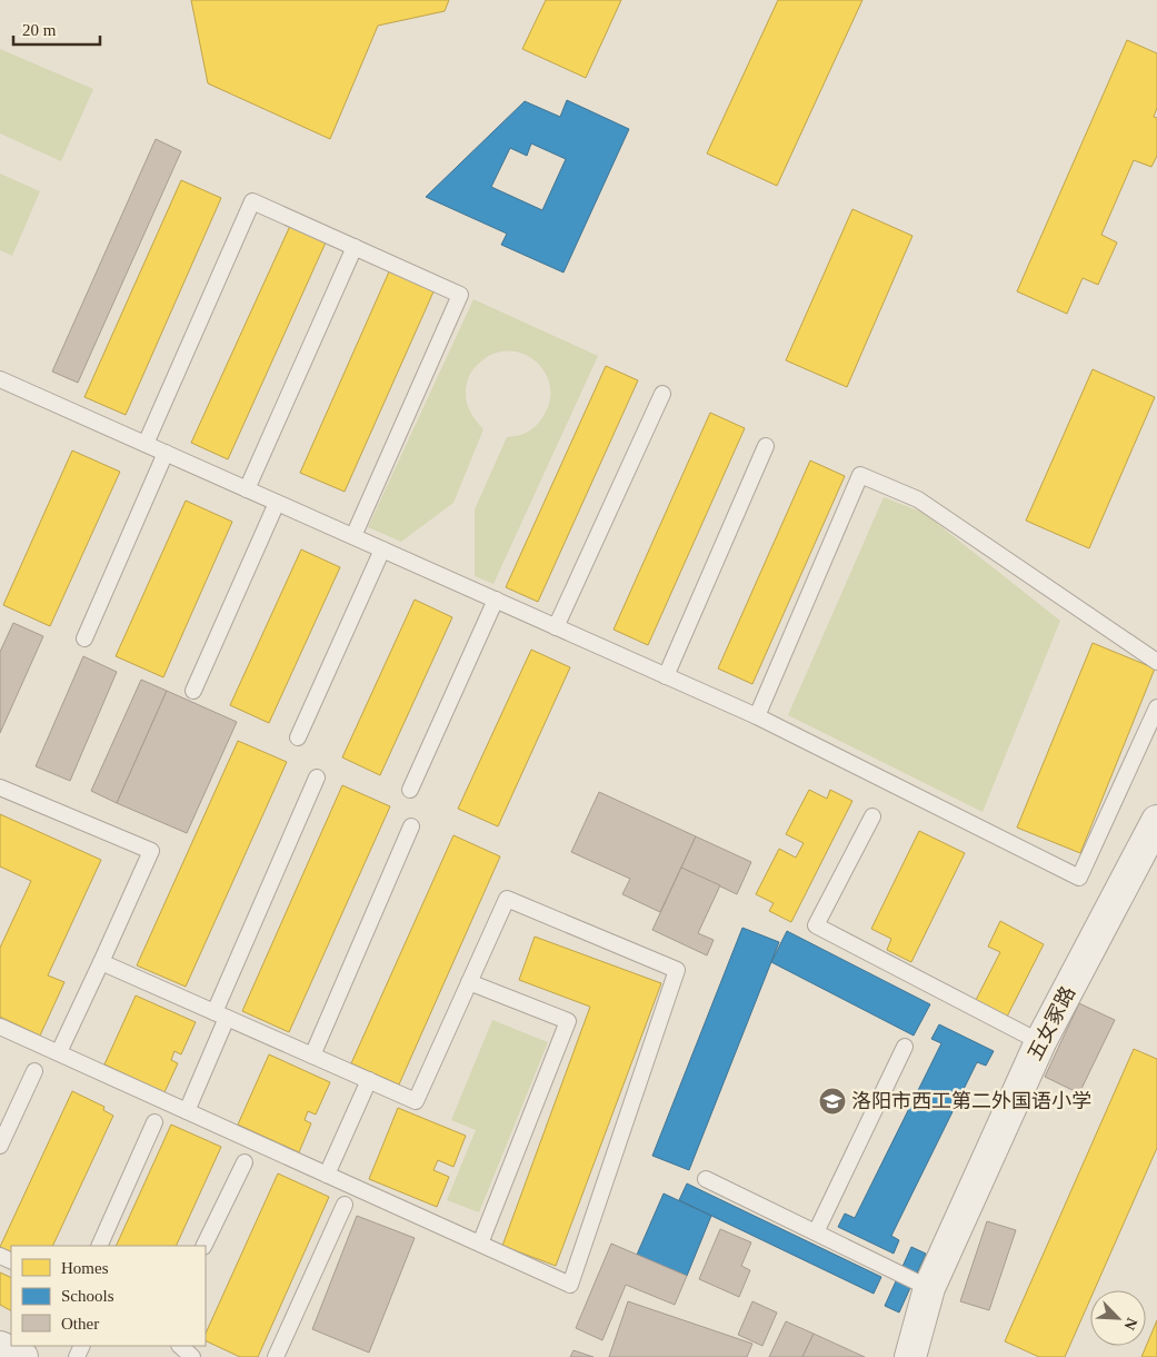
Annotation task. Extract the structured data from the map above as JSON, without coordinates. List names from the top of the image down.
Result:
{
  "streets": {
    "street": ["五女冢路"]
  },
  "places": {
    "school or university": ["洛阳市西工第二外国语小学"]
  },
  "legend": ["Homes", "Schools", "Other"],
  "scale_bar": "20 m",
  "north": "bottom right"
}
